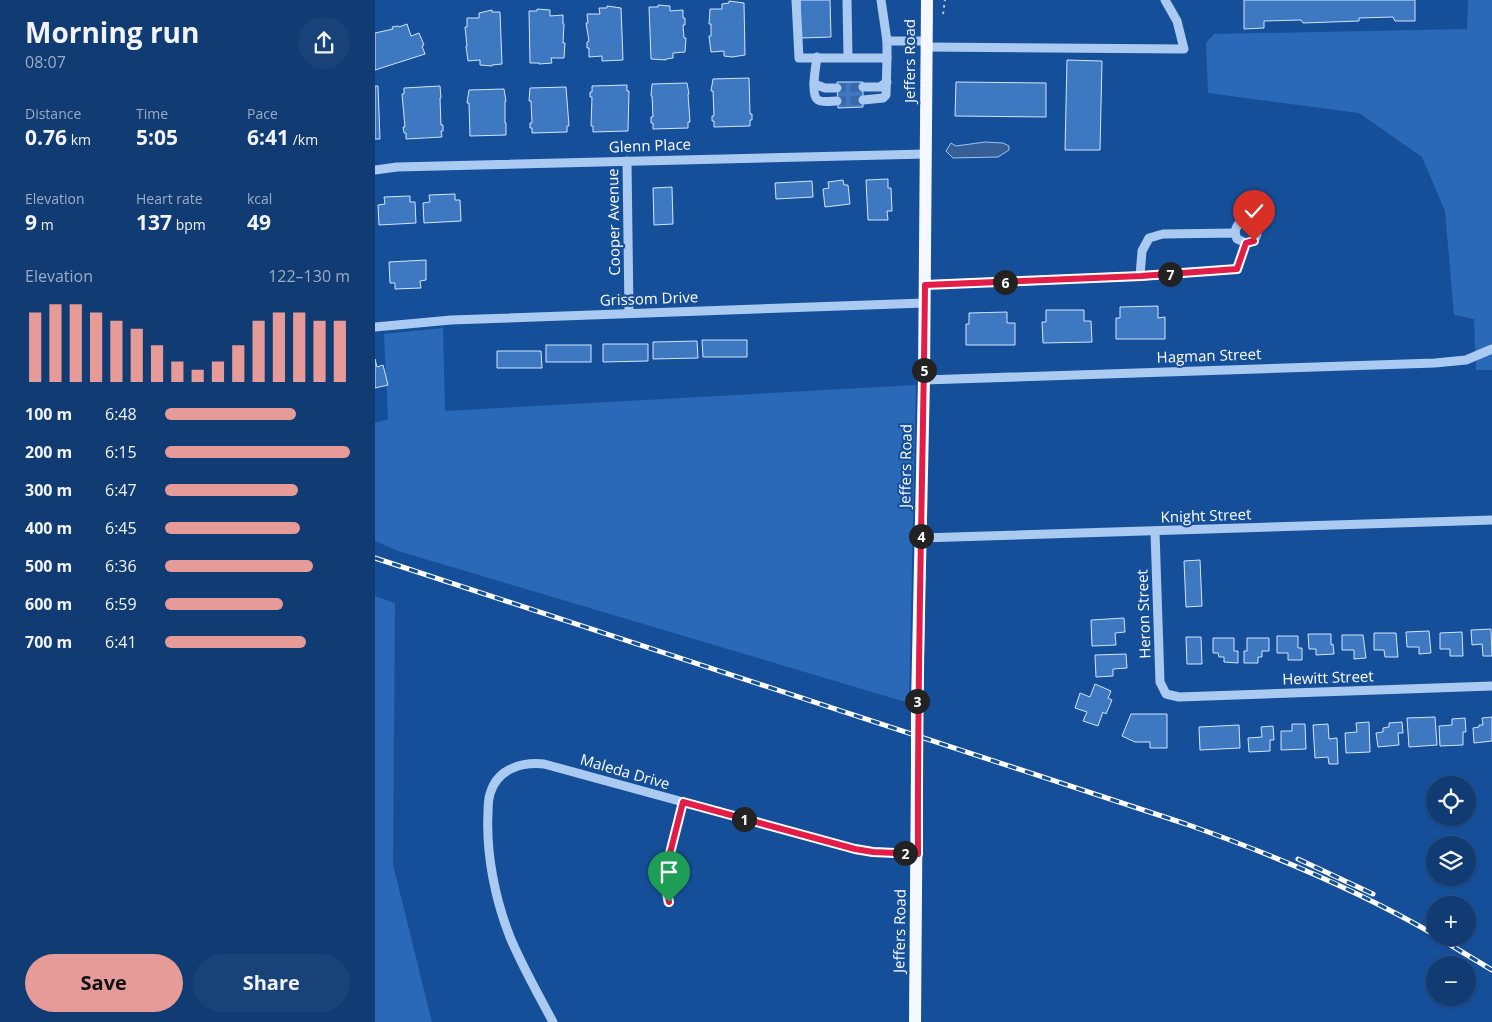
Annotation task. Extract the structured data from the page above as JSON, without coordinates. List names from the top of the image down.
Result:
{
  "streets": {
    "main road": ["Jeffers Road"],
    "street": [
      "Glenn Place",
      "Cooper Avenue",
      "Grissom Drive",
      "Hagman Street",
      "Knight Street",
      "Heron Street",
      "Hewitt Street",
      "Maleda Drive"
    ]
  },
  "crossings": [
    ["Jeffers Road", "Glenn Place"],
    ["Jeffers Road", "Grissom Drive"],
    ["Jeffers Road", "Hagman Street"],
    ["Jeffers Road", "Knight Street"],
    ["Jeffers Road", "Maleda Drive"],
    ["Glenn Place", "Cooper Avenue"],
    ["Cooper Avenue", "Grissom Drive"],
    ["Knight Street", "Heron Street"],
    ["Heron Street", "Hewitt Street"]
  ],
  "page": {
    "heading": ["Morning run", "08:07"],
    "stats": [
      ["Distance", "0.76 km"],
      ["Time", "5:05"],
      ["Pace", "6:41 /km"],
      ["Elevation", "9 m"],
      ["Heart rate", "137 bpm"],
      ["kcal", "49"]
    ],
    "chart": ["Elevation", "122–130 m"],
    "pins": [
      "7",
      "6",
      "5",
      "4",
      "3",
      "1",
      "2"
    ],
    "list": [
      {
        "name": "100 m",
        "note": "6:48"
      },
      {
        "name": "200 m",
        "note": "6:15"
      },
      {
        "name": "300 m",
        "note": "6:47"
      },
      {
        "name": "400 m",
        "note": "6:45"
      },
      {
        "name": "500 m",
        "note": "6:36"
      },
      {
        "name": "600 m",
        "note": "6:59"
      },
      {
        "name": "700 m",
        "note": "6:41"
      }
    ],
    "map_buttons": ["+", "−"],
    "buttons": ["Save", "Share"]
  }
}
